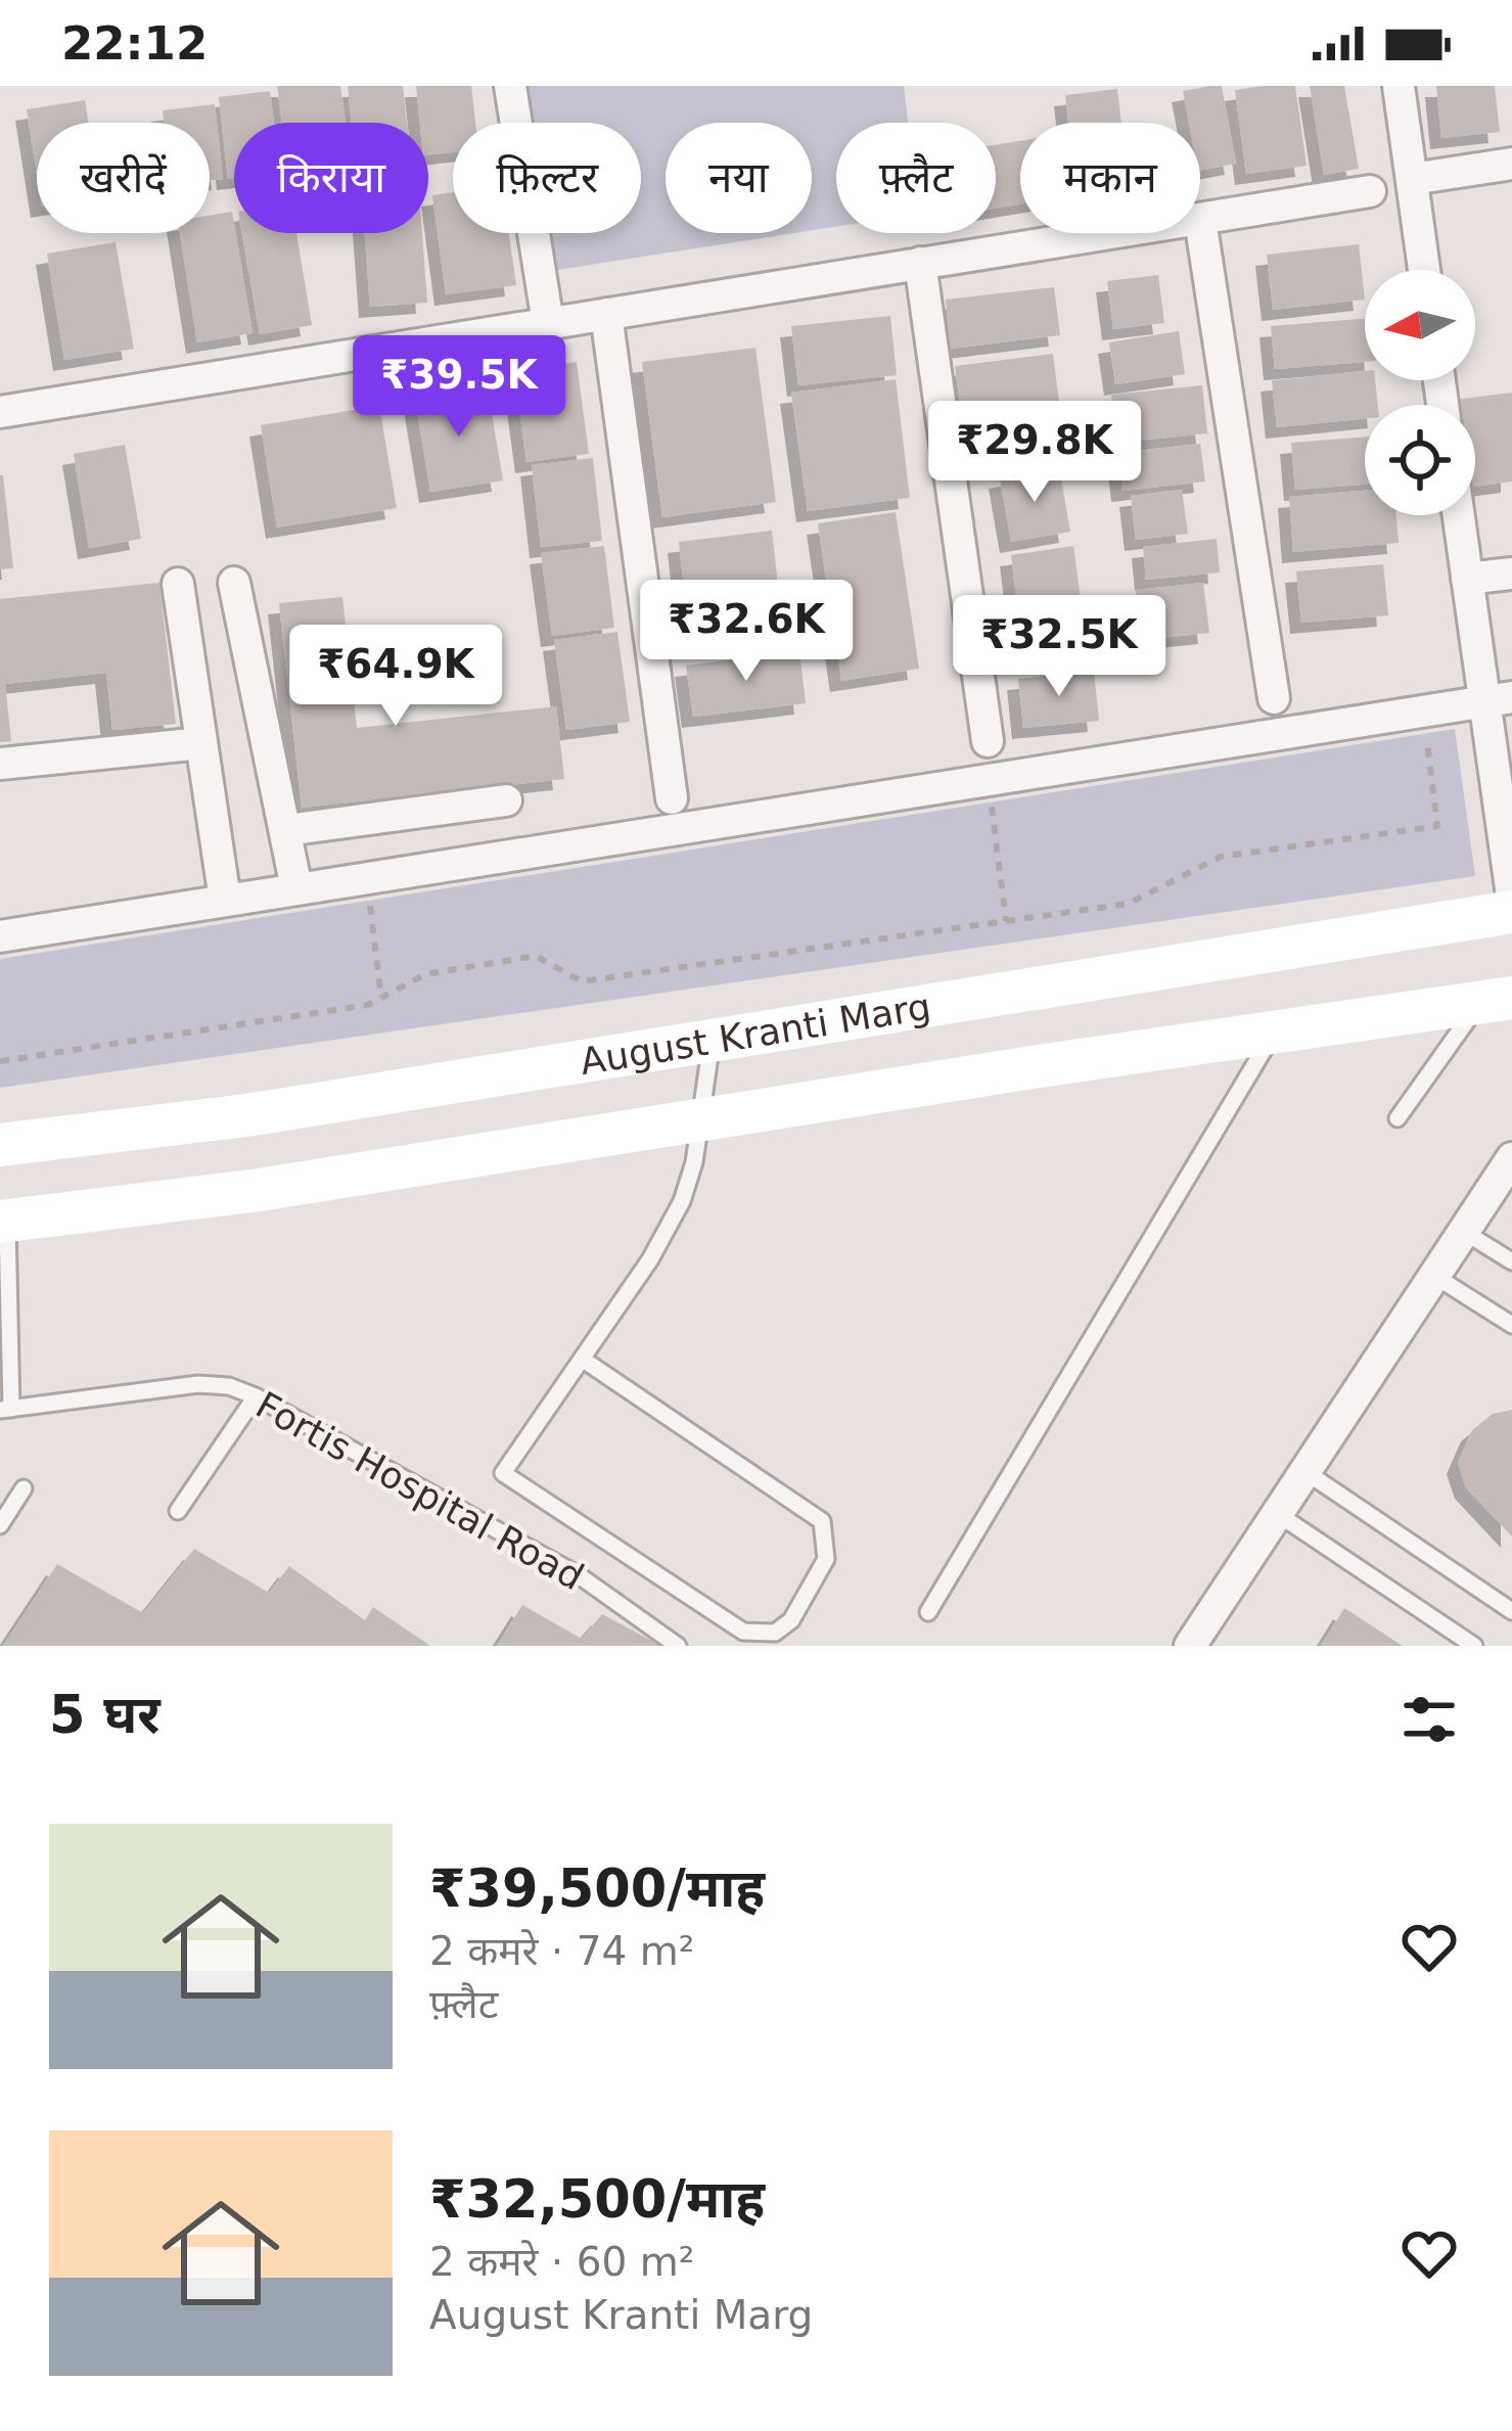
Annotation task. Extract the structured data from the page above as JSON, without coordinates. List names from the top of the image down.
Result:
{
  "streets": {
    "main road": ["August Kranti Marg"],
    "lane": ["Fortis Hospital Road"]
  },
  "north": "left",
  "page": {
    "status": "22:12",
    "chip": [
      "खरीदें",
      "किराया",
      "फ़िल्टर",
      "नया",
      "फ़्लैट",
      "मकान"
    ],
    "price": [
      "₹39.5K",
      "₹29.8K",
      "₹32.6K",
      "₹32.5K",
      "₹64.9K"
    ],
    "heading": "5 घर",
    "list": [
      {
        "name": "₹39,500/माह",
        "note": "2 कमरे · 74 m² · फ़्लैट"
      },
      {
        "name": "₹32,500/माह",
        "note": "2 कमरे · 60 m² · August Kranti Marg"
      }
    ]
  }
}
